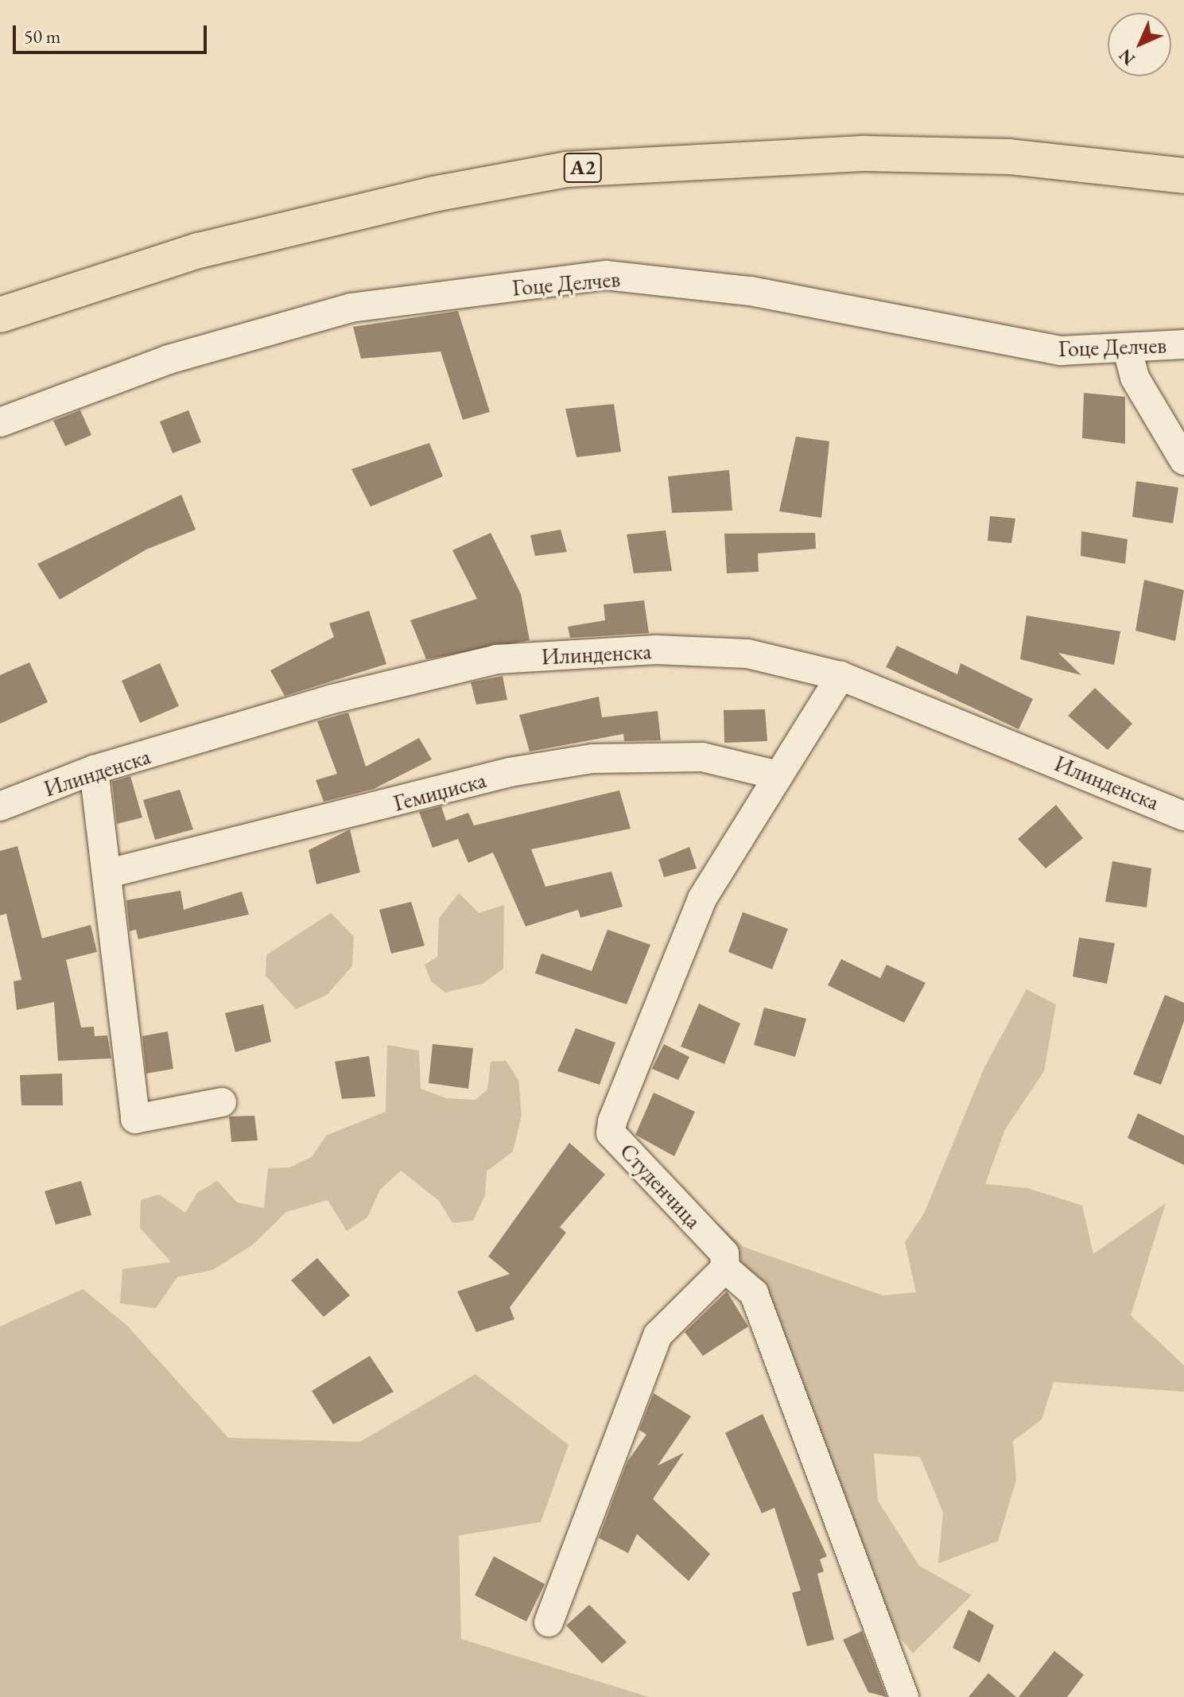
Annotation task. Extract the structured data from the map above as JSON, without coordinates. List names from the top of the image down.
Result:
{
  "streets": {
    "main road": ["A2"],
    "street": [
      "Гоце Делчев",
      "Илинденска",
      "Гемиџиска",
      "Студенчица"
    ]
  },
  "crossings": [
    ["Илинденска", "Студенчица"],
    ["Гемиџиска", "Студенчица"]
  ],
  "scale_bar": "50 m",
  "north": "bottom left"
}
